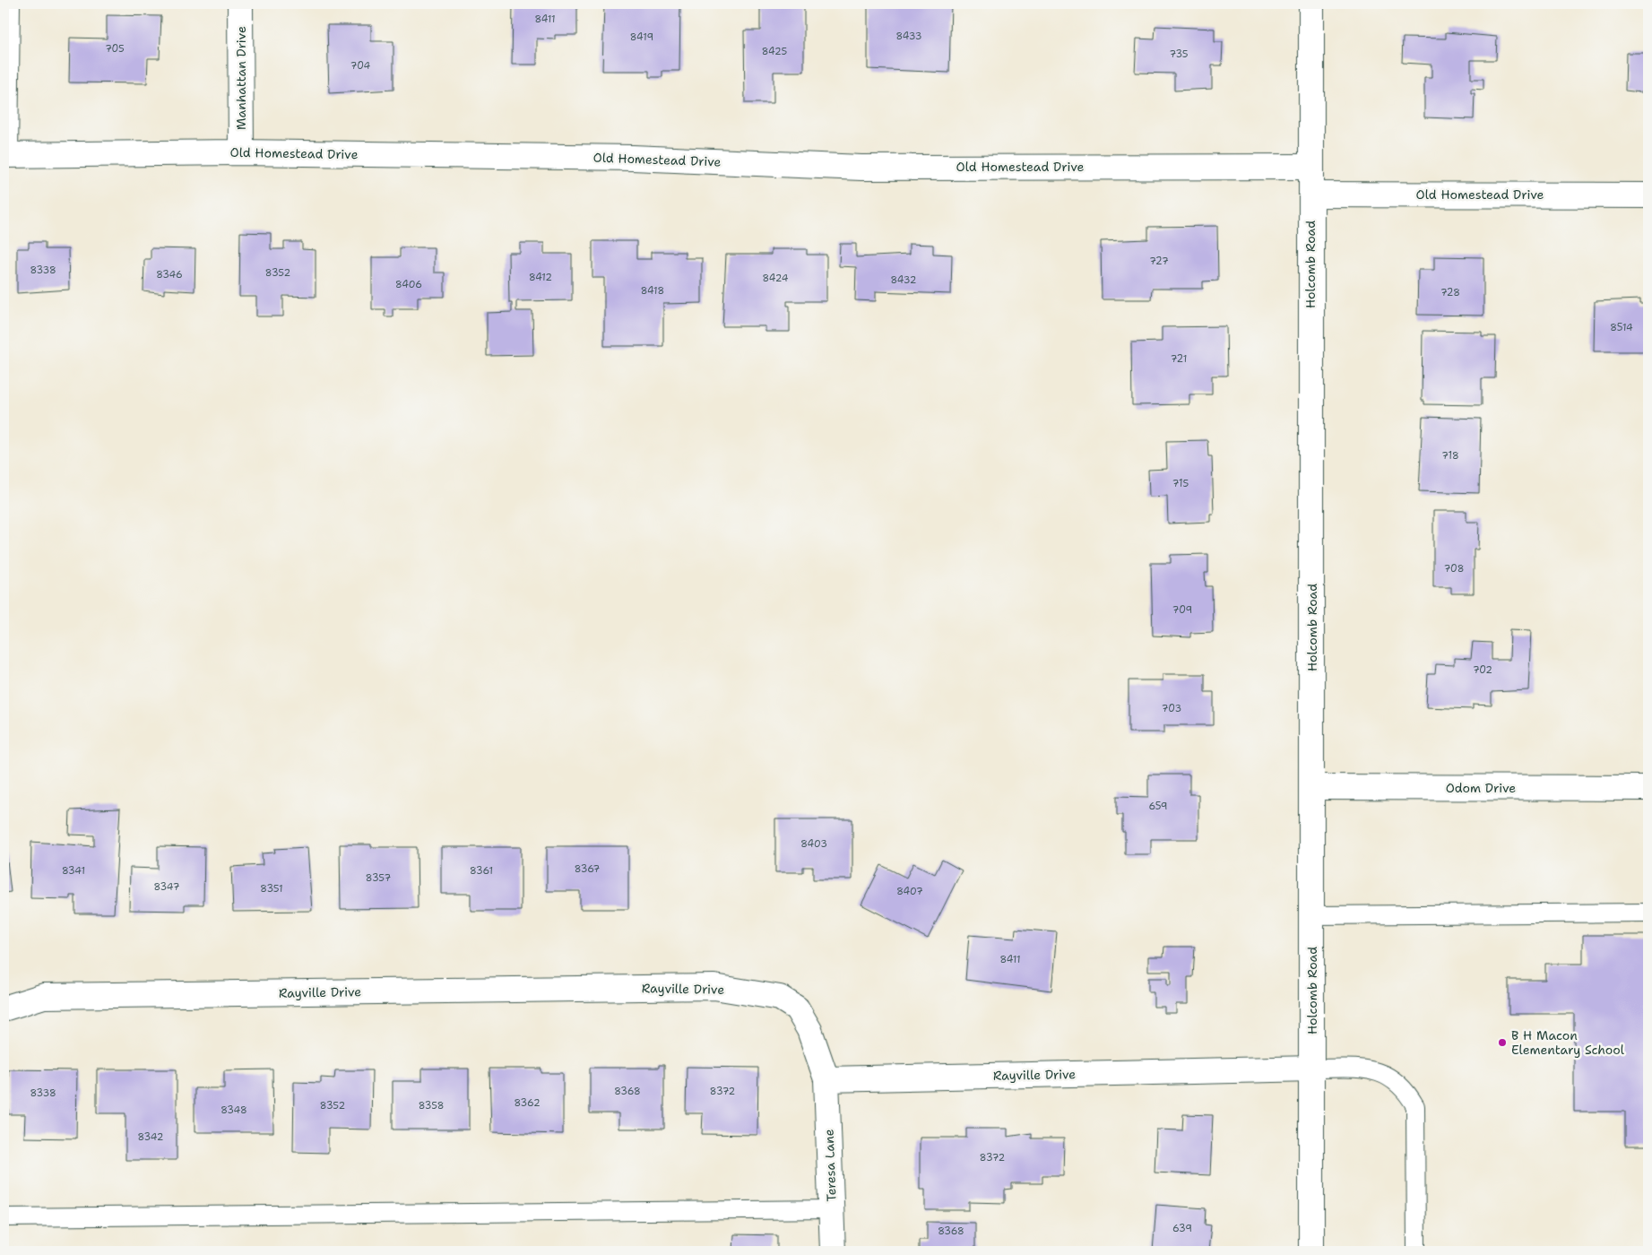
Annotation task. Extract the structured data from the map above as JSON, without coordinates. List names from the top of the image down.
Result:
{
  "streets": {
    "street": [
      "Manhattan Drive",
      "Old Homestead Drive",
      "Holcomb Road",
      "Odom Drive",
      "Rayville Drive",
      "Teresa Lane"
    ]
  },
  "crossings": [
    ["Manhattan Drive", "Old Homestead Drive"],
    ["Old Homestead Drive", "Holcomb Road"],
    ["Holcomb Road", "Odom Drive"],
    ["Holcomb Road", "Rayville Drive"],
    ["Rayville Drive", "Teresa Lane"]
  ],
  "places": ["B H Macon Elementary School"],
  "house_numbers": [
    "8411",
    "8433",
    "8419",
    "705",
    "8425",
    "735",
    "704",
    "727",
    "8338",
    "8352",
    "8346",
    "8412",
    "8424",
    "8432",
    "8406",
    "8418",
    "728",
    "8514",
    "721",
    "718",
    "715",
    "708",
    "709",
    "702",
    "703",
    "659",
    "8403",
    "8367",
    "8341",
    "8361",
    "8357",
    "8347",
    "8351",
    "8407",
    "8411",
    "8368",
    "8372",
    "8338",
    "8362",
    "8352",
    "8358",
    "8348",
    "8342",
    "8372",
    "639",
    "8368"
  ]
}
